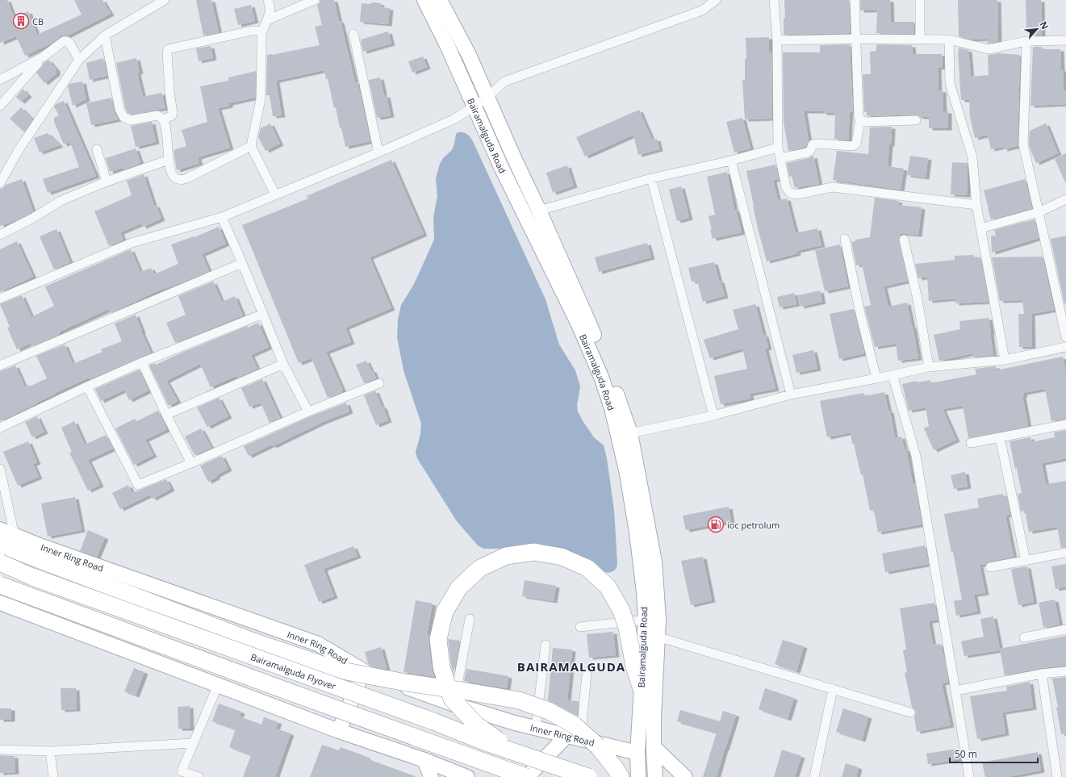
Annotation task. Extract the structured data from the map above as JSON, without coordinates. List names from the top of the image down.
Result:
{
  "streets": {
    "highway": ["Bairamalguda Flyover"],
    "main road": ["Bairamalguda Road", "Inner Ring Road"]
  },
  "crossings": [
    ["Bairamalguda Road", "Inner Ring Road"]
  ],
  "districts": ["BAIRAMALGUDA"],
  "places": {
    "building": ["CB"],
    "fuel station": ["ioc petrolum"]
  },
  "scale_bar": "50 m",
  "north": "top right"
}
